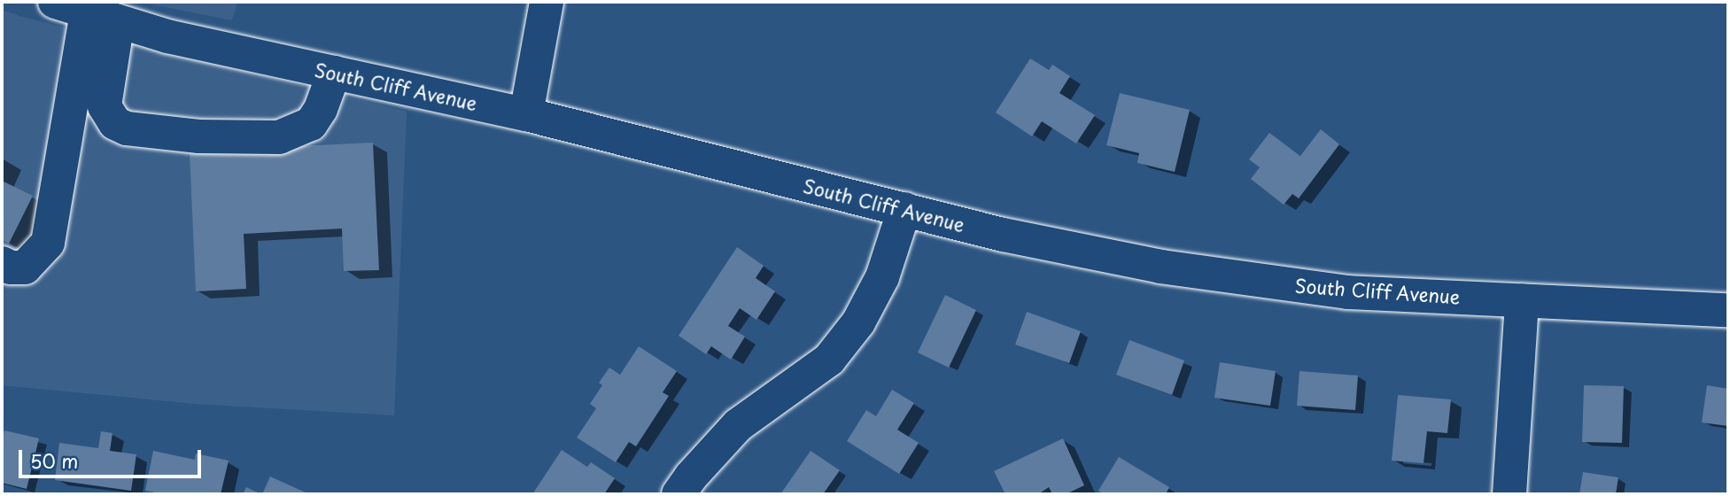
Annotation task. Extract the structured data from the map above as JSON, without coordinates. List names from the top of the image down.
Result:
{
  "streets": {
    "main road": ["South Cliff Avenue"]
  },
  "scale_bar": "50 m"
}
